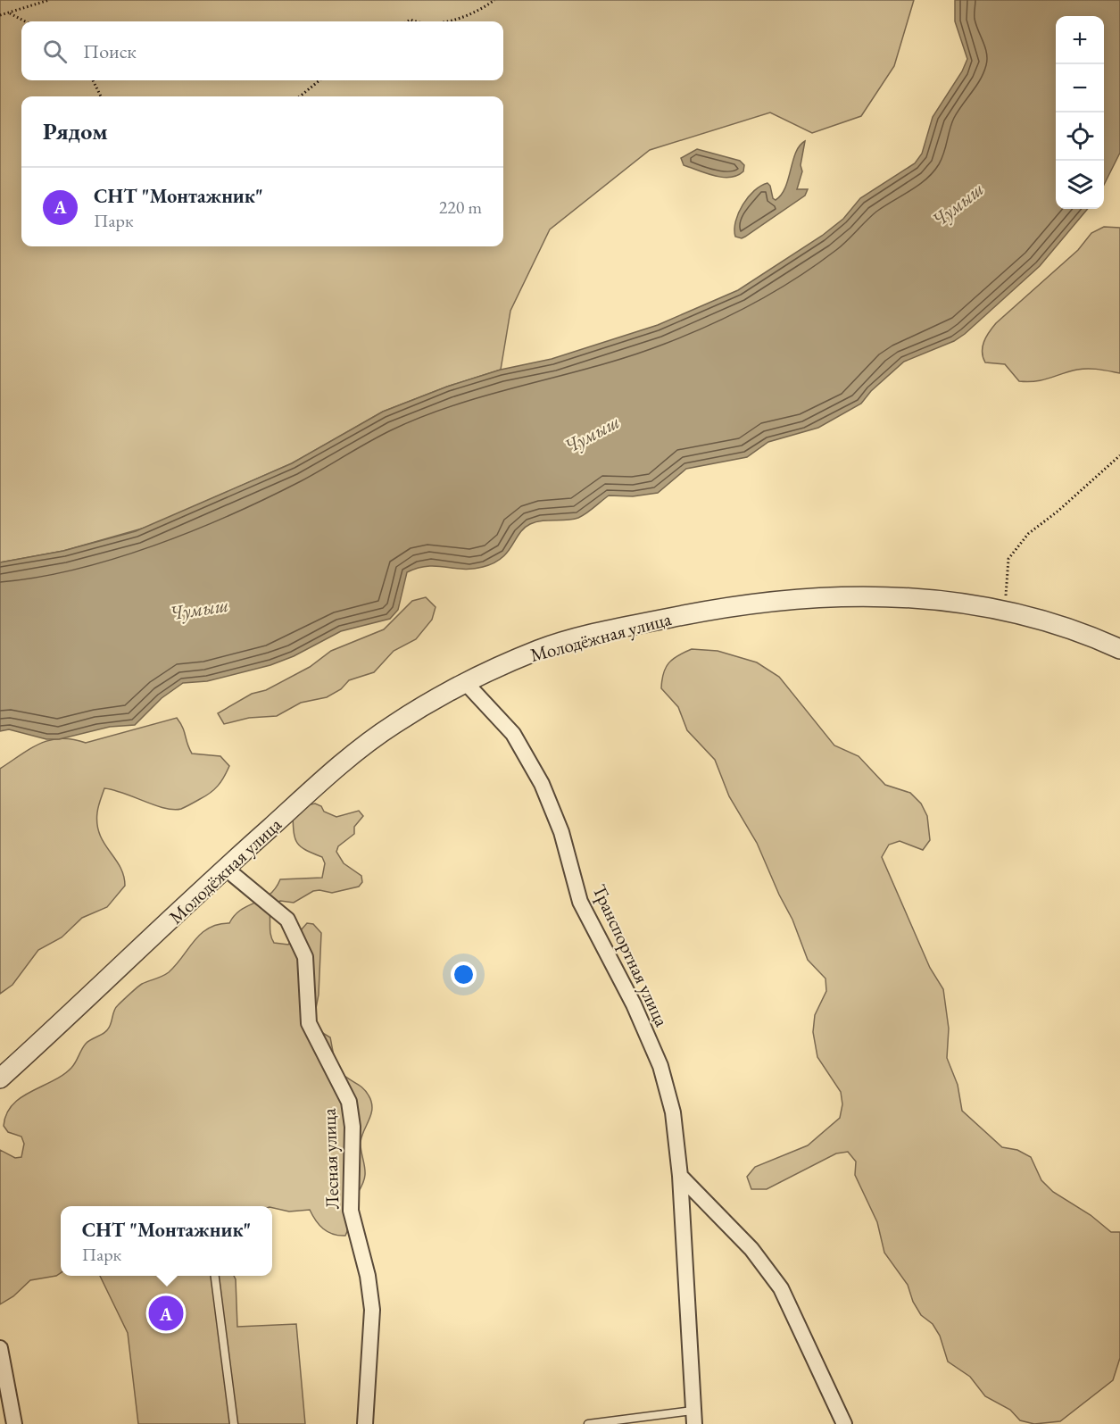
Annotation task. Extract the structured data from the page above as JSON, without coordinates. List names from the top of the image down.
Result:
{
  "streets": {
    "street": ["Молодёжная улица", "Транспортная улица", "Лесная улица"]
  },
  "crossings": [
    ["Молодёжная улица", "Транспортная улица"],
    ["Молодёжная улица", "Лесная улица"]
  ],
  "water": ["Чумыш"],
  "page": {
    "map_buttons": ["+", "−"],
    "search": "Поиск",
    "heading": "Рядом",
    "list": [
      {
        "mark": "A",
        "name": "СНТ \"Монтажник\"",
        "note": "Парк",
        "value": "220 m"
      }
    ],
    "popup": ["СНТ \"Монтажник\"", "Парк"],
    "pins": "A"
  }
}
